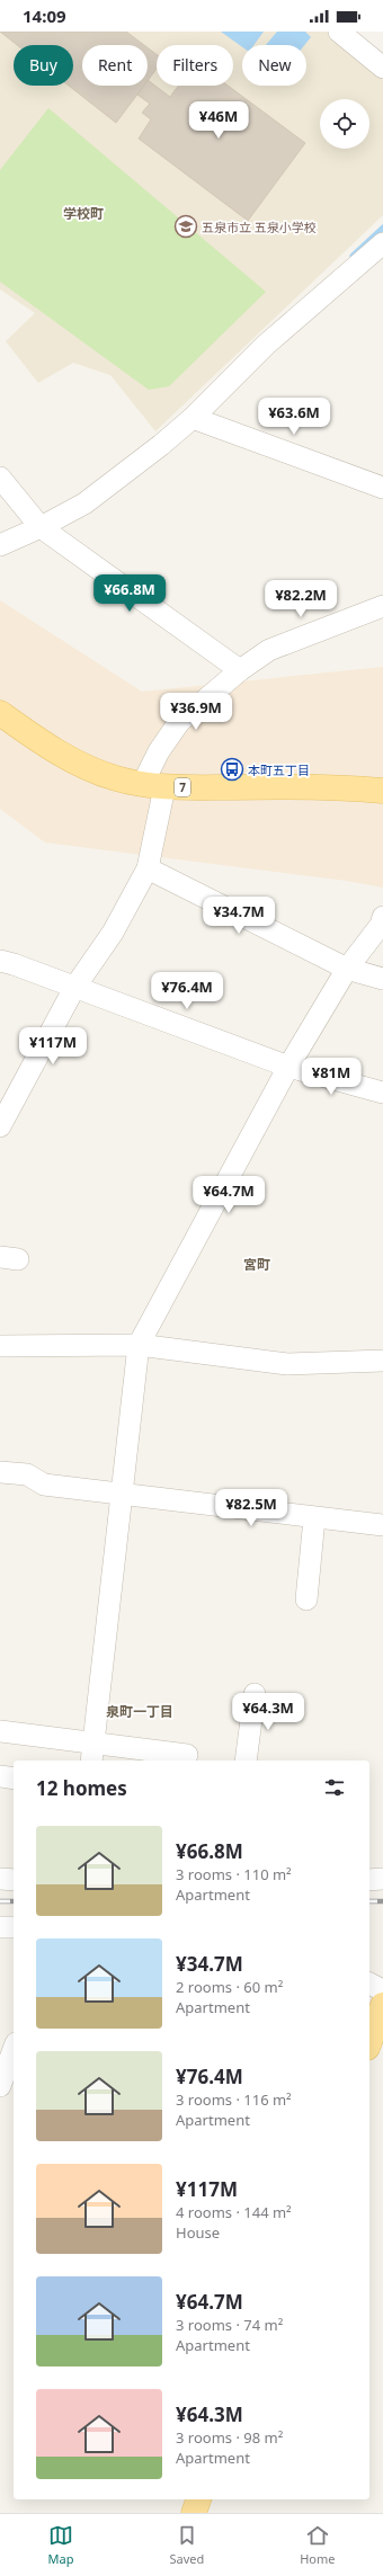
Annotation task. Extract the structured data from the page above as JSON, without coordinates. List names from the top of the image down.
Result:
{
  "streets": {
    "main road": ["7"]
  },
  "districts": ["学校町", "宮町", "泉町一丁目"],
  "places": {
    "school or university": ["五泉市立 五泉小学校"],
    "bus stop": ["本町五丁目"]
  },
  "page": {
    "status": "14:09",
    "chip": [
      "Buy",
      "Rent",
      "Filters",
      "New"
    ],
    "price": [
      "¥46M",
      "¥63.6M",
      "¥66.8M",
      "¥82.2M",
      "¥36.9M",
      "¥34.7M",
      "¥76.4M",
      "¥117M",
      "¥81M",
      "¥64.7M",
      "¥82.5M",
      "¥64.3M"
    ],
    "heading": "12 homes",
    "list": [
      {
        "name": "¥66.8M",
        "note": "3 rooms · 110 m² · Apartment"
      },
      {
        "name": "¥34.7M",
        "note": "2 rooms · 60 m² · Apartment"
      },
      {
        "name": "¥76.4M",
        "note": "3 rooms · 116 m² · Apartment"
      },
      {
        "name": "¥117M",
        "note": "4 rooms · 144 m² · House"
      },
      {
        "name": "¥64.7M",
        "note": "3 rooms · 74 m² · Apartment"
      },
      {
        "name": "¥64.3M",
        "note": "3 rooms · 98 m² · Apartment"
      }
    ],
    "tabs": ["Map", "Saved", "Home"]
  }
}
